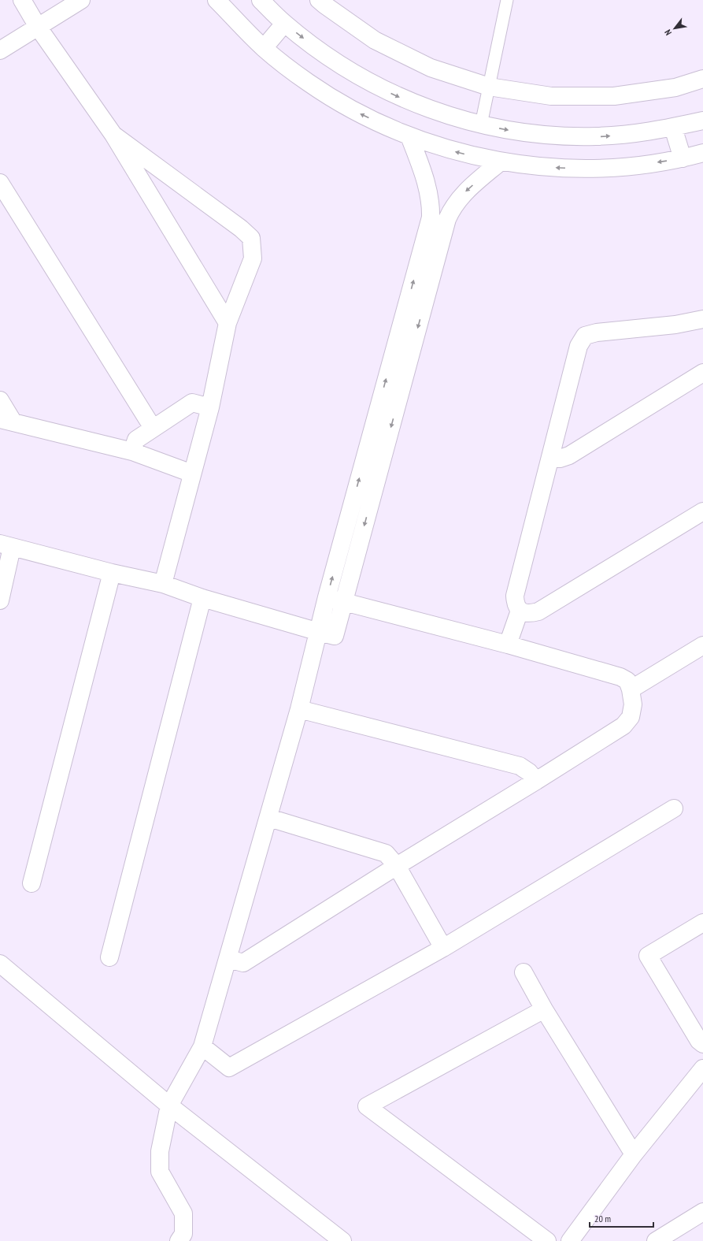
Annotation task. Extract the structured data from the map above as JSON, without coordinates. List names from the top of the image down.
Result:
{
  "scale_bar": "20 m",
  "north": "bottom left"
}
